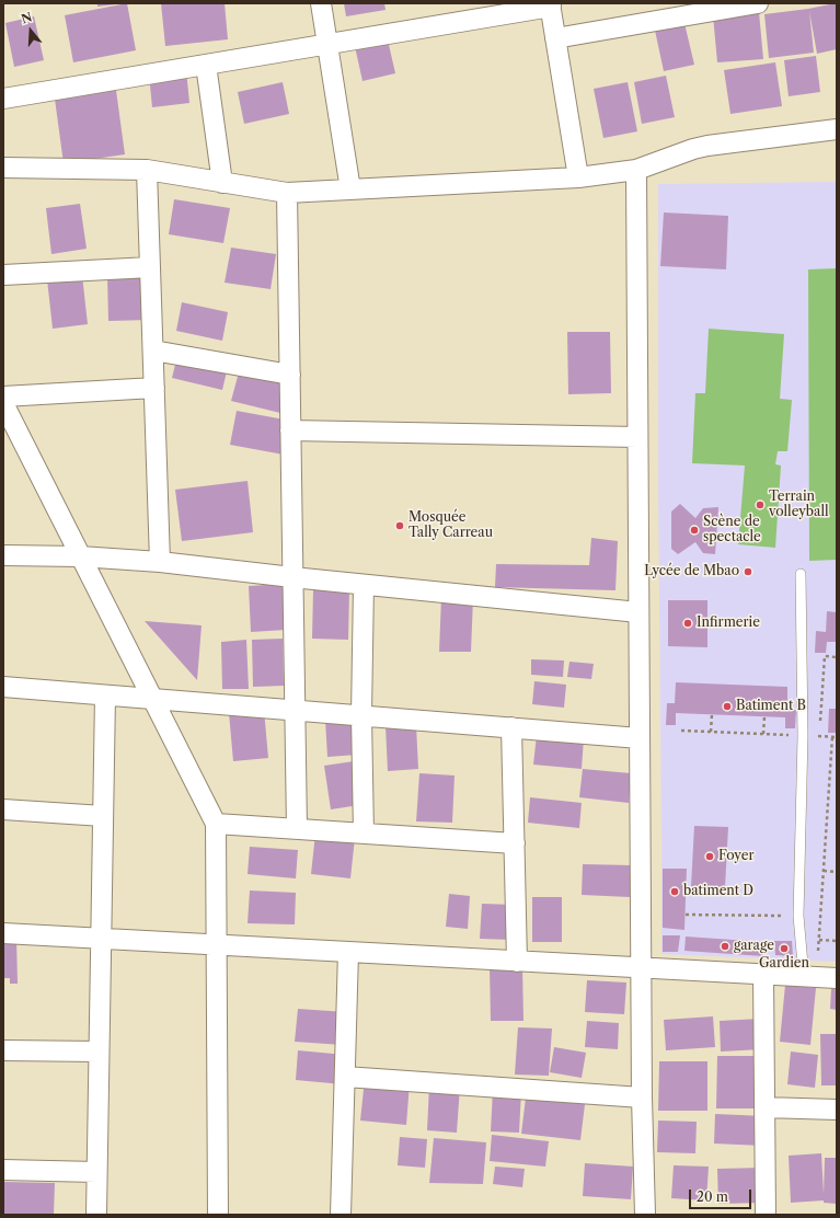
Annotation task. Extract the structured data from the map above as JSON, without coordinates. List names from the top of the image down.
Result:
{
  "places": [
    "Terrain volleyball",
    "Mosquée Tally Carreau",
    "Scène de spectacle",
    "Lycée de Mbao",
    "Infirmerie",
    "Batiment B",
    "Foyer",
    "batiment D",
    "garage",
    "Gardien"
  ],
  "scale_bar": "20 m",
  "north": "top"
}
